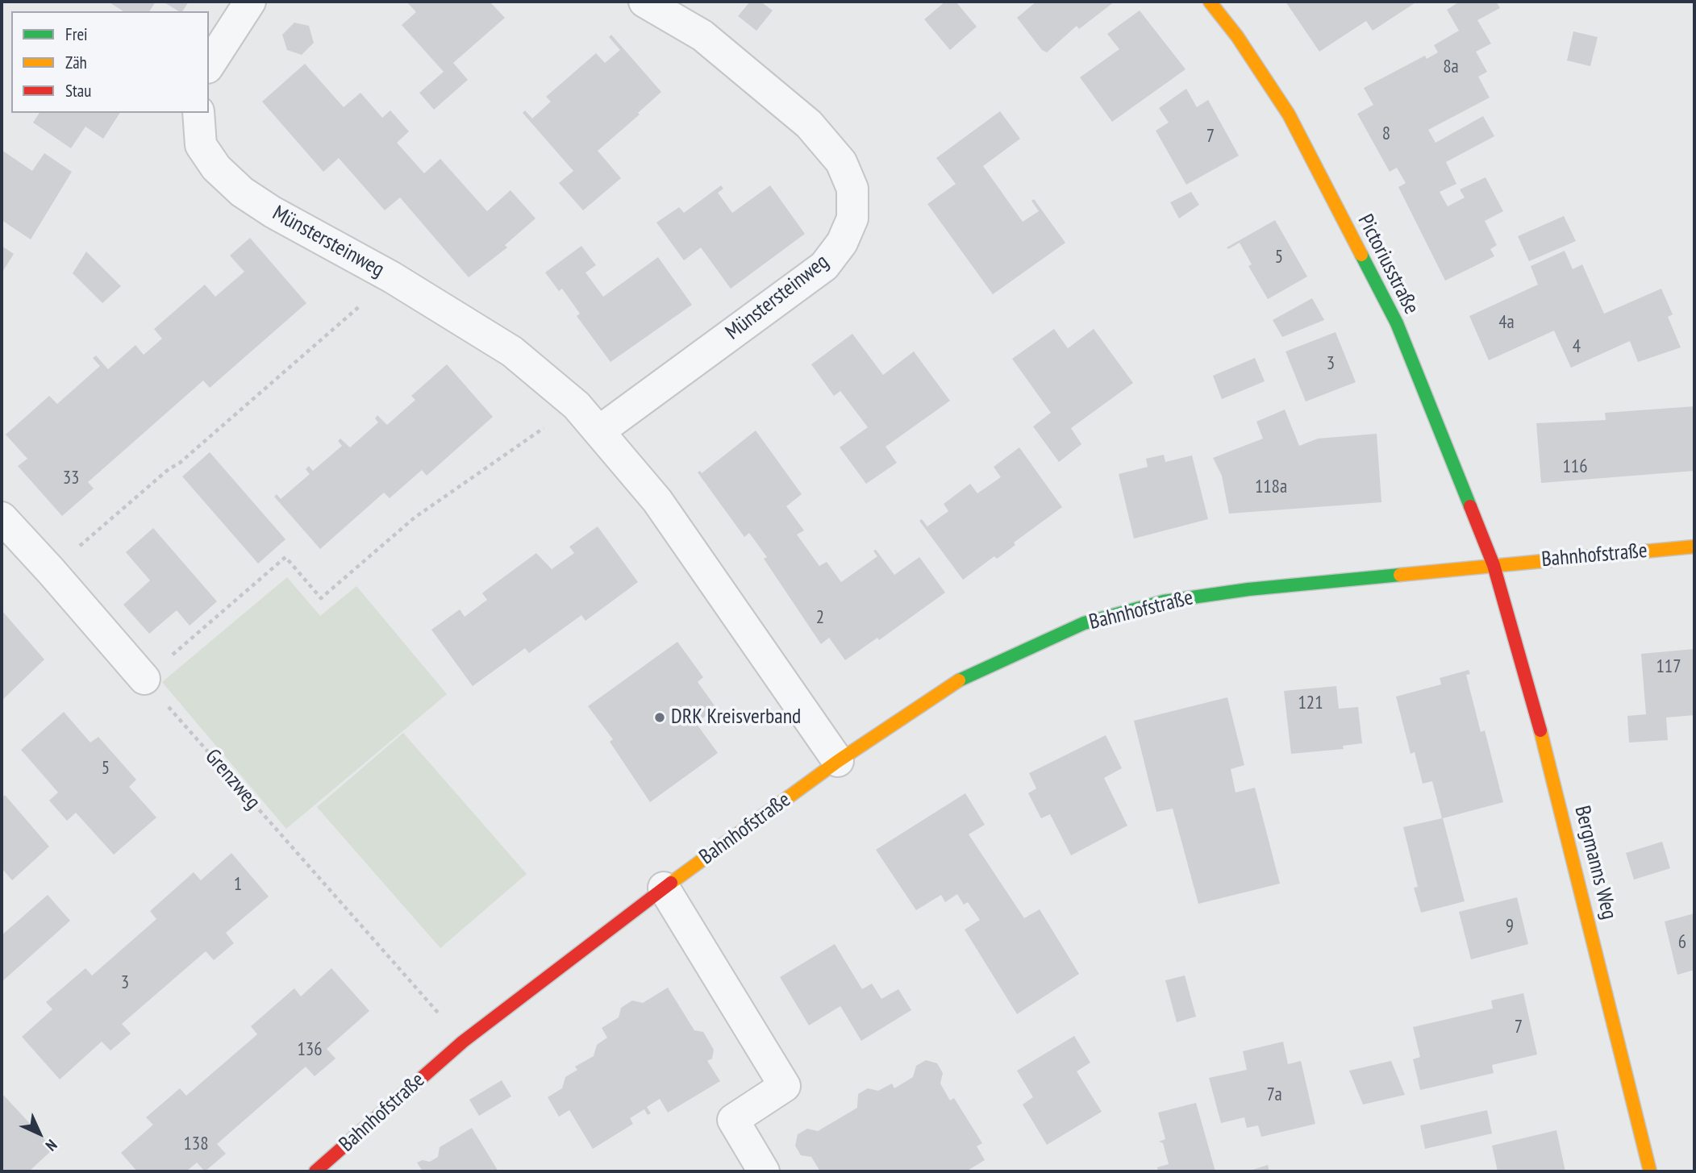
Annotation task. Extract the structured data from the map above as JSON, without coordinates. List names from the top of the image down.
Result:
{
  "streets": {
    "street": [
      "Münstersteinweg",
      "Pictoriusstraße",
      "Bahnhofstraße",
      "Bergmanns Weg"
    ],
    "path": ["Grenzweg"]
  },
  "crossings": [
    ["Münstersteinweg", "Bahnhofstraße"],
    ["Pictoriusstraße", "Bahnhofstraße"],
    ["Pictoriusstraße", "Bergmanns Weg"],
    ["Bahnhofstraße", "Grenzweg"],
    ["Bahnhofstraße", "Bergmanns Weg"]
  ],
  "places": ["DRK Kreisverband"],
  "house_numbers": [
    "8a",
    "8",
    "7",
    "5",
    "4a",
    "4",
    "3",
    "116",
    "33",
    "118a",
    "2",
    "117",
    "121",
    "5",
    "1",
    "9",
    "6",
    "3",
    "7",
    "136",
    "7a",
    "138"
  ],
  "legend": ["Frei", "Zäh", "Stau"],
  "north": "bottom right"
}
